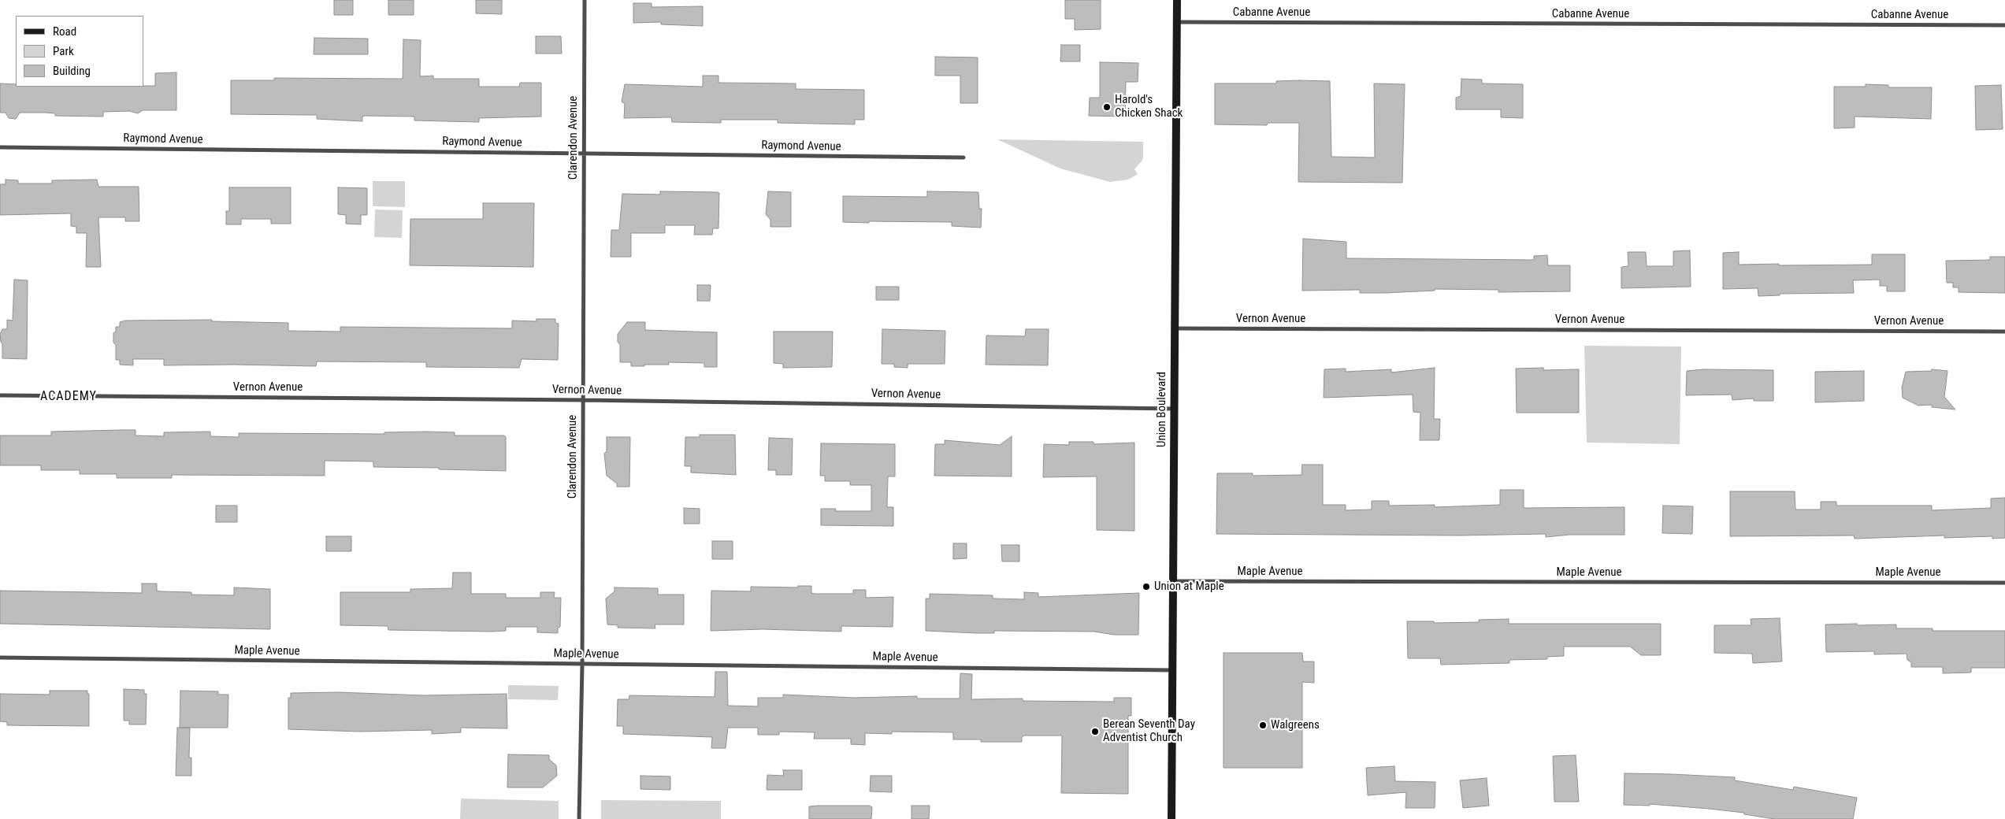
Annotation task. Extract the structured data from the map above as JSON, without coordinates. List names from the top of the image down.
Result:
{
  "streets": {
    "main road": ["Union Boulevard"],
    "street": [
      "Cabanne Avenue",
      "Clarendon Avenue",
      "Raymond Avenue",
      "Vernon Avenue",
      "Maple Avenue"
    ]
  },
  "crossings": [
    ["Cabanne Avenue", "Union Boulevard"],
    ["Clarendon Avenue", "Raymond Avenue"],
    ["Clarendon Avenue", "Vernon Avenue"],
    ["Clarendon Avenue", "Maple Avenue"],
    ["Vernon Avenue", "Union Boulevard"],
    ["Union Boulevard", "Maple Avenue"]
  ],
  "districts": ["ACADEMY"],
  "places": [
    "Harold's Chicken Shack",
    "Union at Maple",
    "Walgreens",
    "Berean Seventh Day Adventist Church"
  ],
  "legend": ["Road", "Park", "Building"]
}
